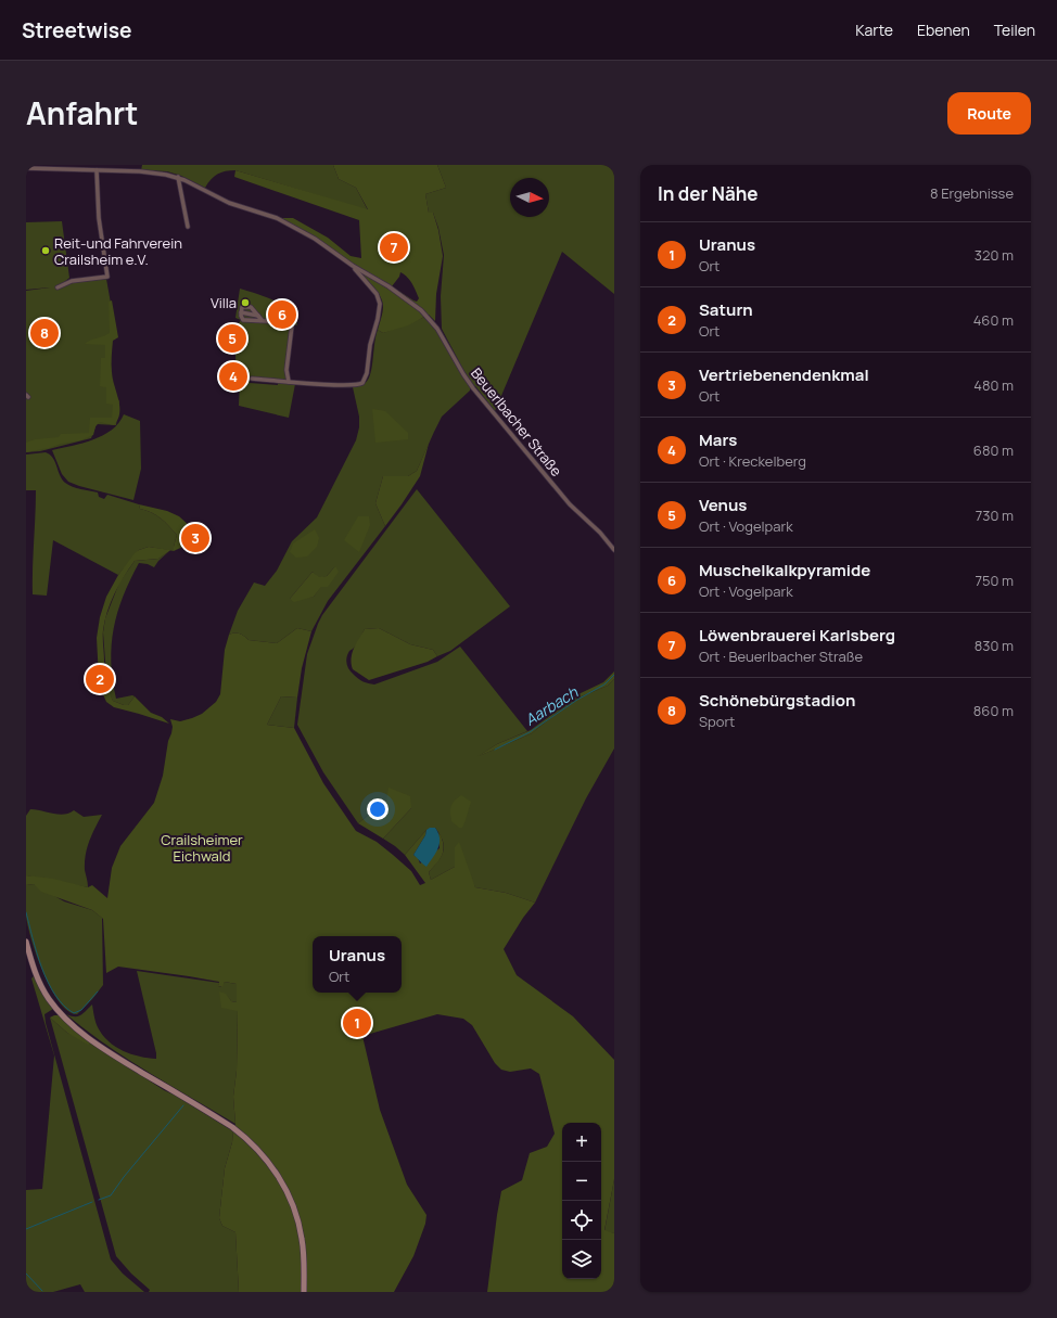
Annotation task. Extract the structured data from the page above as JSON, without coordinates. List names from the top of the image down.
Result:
{
  "streets": {
    "street": ["Beuerlbacher Straße"]
  },
  "water": ["Aarbach"],
  "parks": ["Crailsheimer Eichwald"],
  "places": ["Reit-und Fahrverein Crailsheim e.V.", "Villa"],
  "north": "right",
  "page": {
    "header": "Streetwise",
    "nav": ["Karte", "Ebenen", "Teilen"],
    "title": "Anfahrt",
    "buttons": "Route",
    "heading": ["In der Nähe", "8 Ergebnisse"],
    "list": [
      {
        "mark": "1",
        "name": "Uranus",
        "note": "Ort",
        "value": "320 m"
      },
      {
        "mark": "2",
        "name": "Saturn",
        "note": "Ort",
        "value": "460 m"
      },
      {
        "mark": "3",
        "name": "Vertriebenendenkmal",
        "note": "Ort",
        "value": "480 m"
      },
      {
        "mark": "4",
        "name": "Mars",
        "note": "Ort · Kreckelberg",
        "value": "680 m"
      },
      {
        "mark": "5",
        "name": "Venus",
        "note": "Ort · Vogelpark",
        "value": "730 m"
      },
      {
        "mark": "6",
        "name": "Muschelkalkpyramide",
        "note": "Ort · Vogelpark",
        "value": "750 m"
      },
      {
        "mark": "7",
        "name": "Löwenbrauerei Karlsberg",
        "note": "Ort · Beuerlbacher Straße",
        "value": "830 m"
      },
      {
        "mark": "8",
        "name": "Schönebürgstadion",
        "note": "Sport",
        "value": "860 m"
      }
    ],
    "pins": [
      "7",
      "6",
      "8",
      "5",
      "4",
      "3",
      "2",
      "1"
    ],
    "popup": ["Uranus", "Ort"],
    "map_buttons": ["+", "−"]
  }
}
